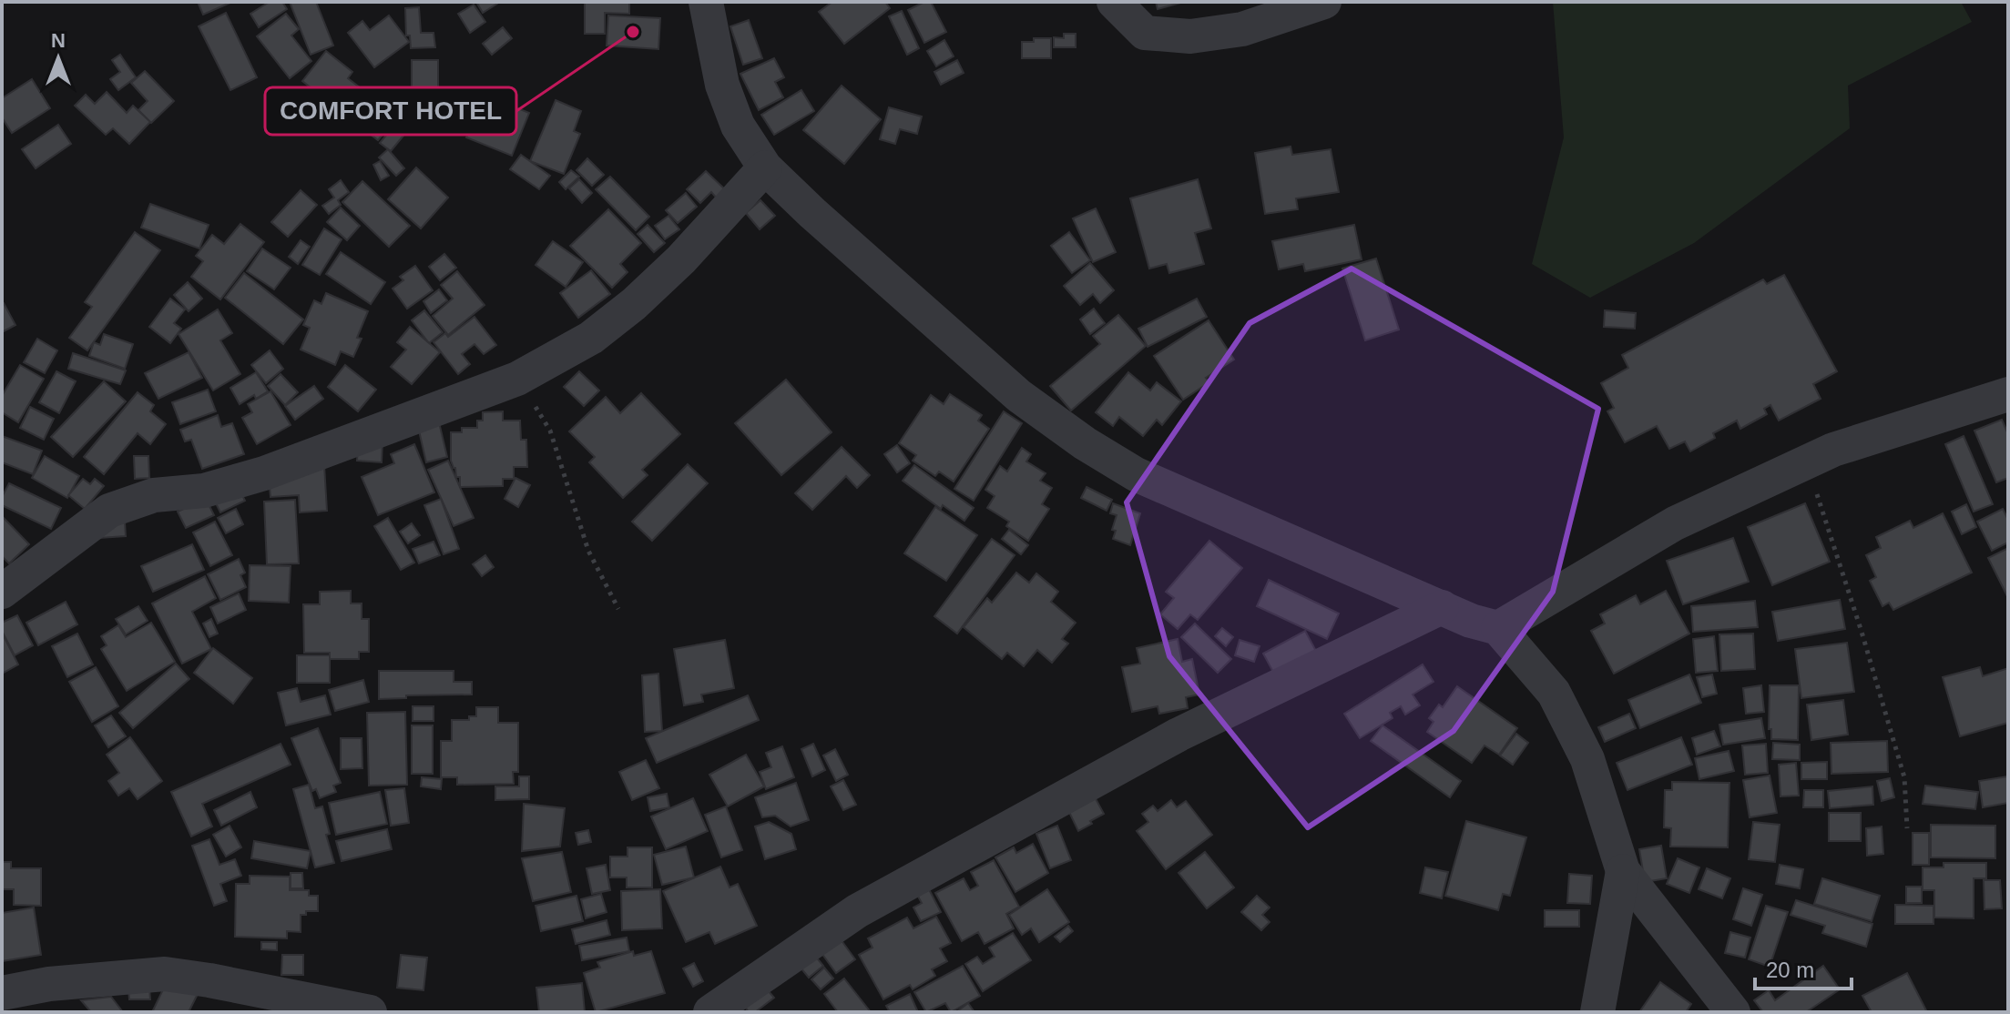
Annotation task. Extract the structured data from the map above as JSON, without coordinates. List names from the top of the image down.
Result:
{
  "places": ["COMFORT HOTEL"],
  "scale_bar": "20 m",
  "north": "top"
}
